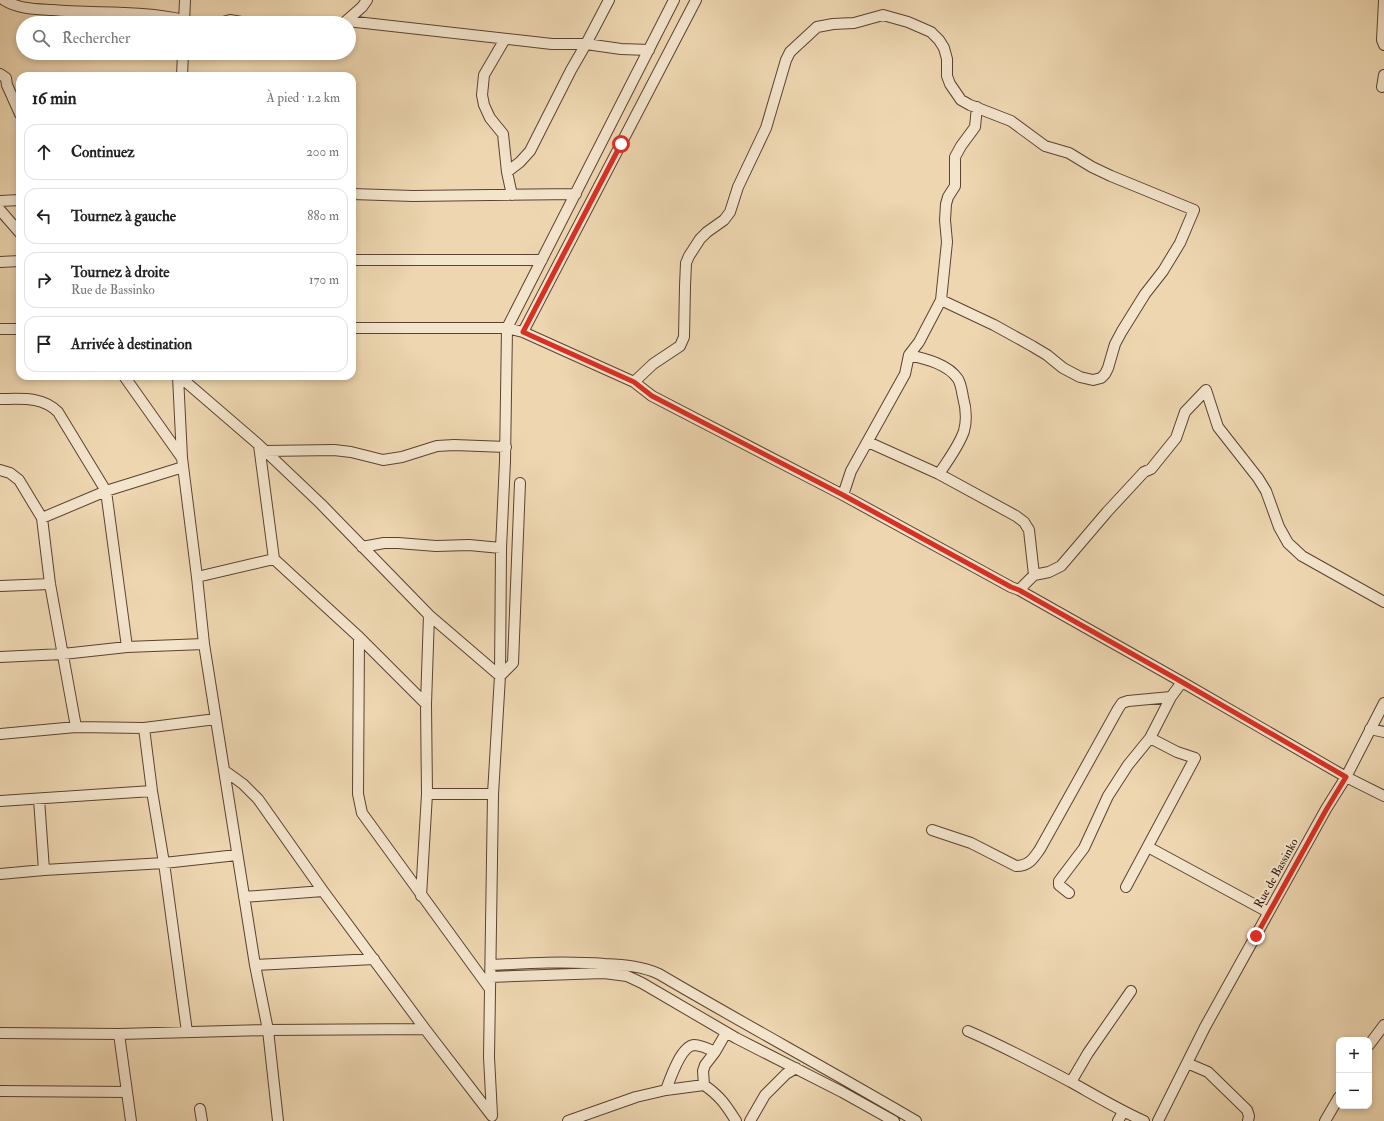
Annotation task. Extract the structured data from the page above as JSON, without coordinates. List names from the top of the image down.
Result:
{
  "streets": {
    "street": ["Rue de Bassinko"]
  },
  "page": {
    "search": "Rechercher",
    "heading": ["16 min", "À pied · 1.2 km"],
    "list": [
      ["Continuez", "200 m"],
      ["Tournez à gauche", "880 m"],
      ["Tournez à droite", "Rue de Bassinko", "170 m"],
      "Arrivée à destination"
    ],
    "map_buttons": ["+", "−"]
  }
}
